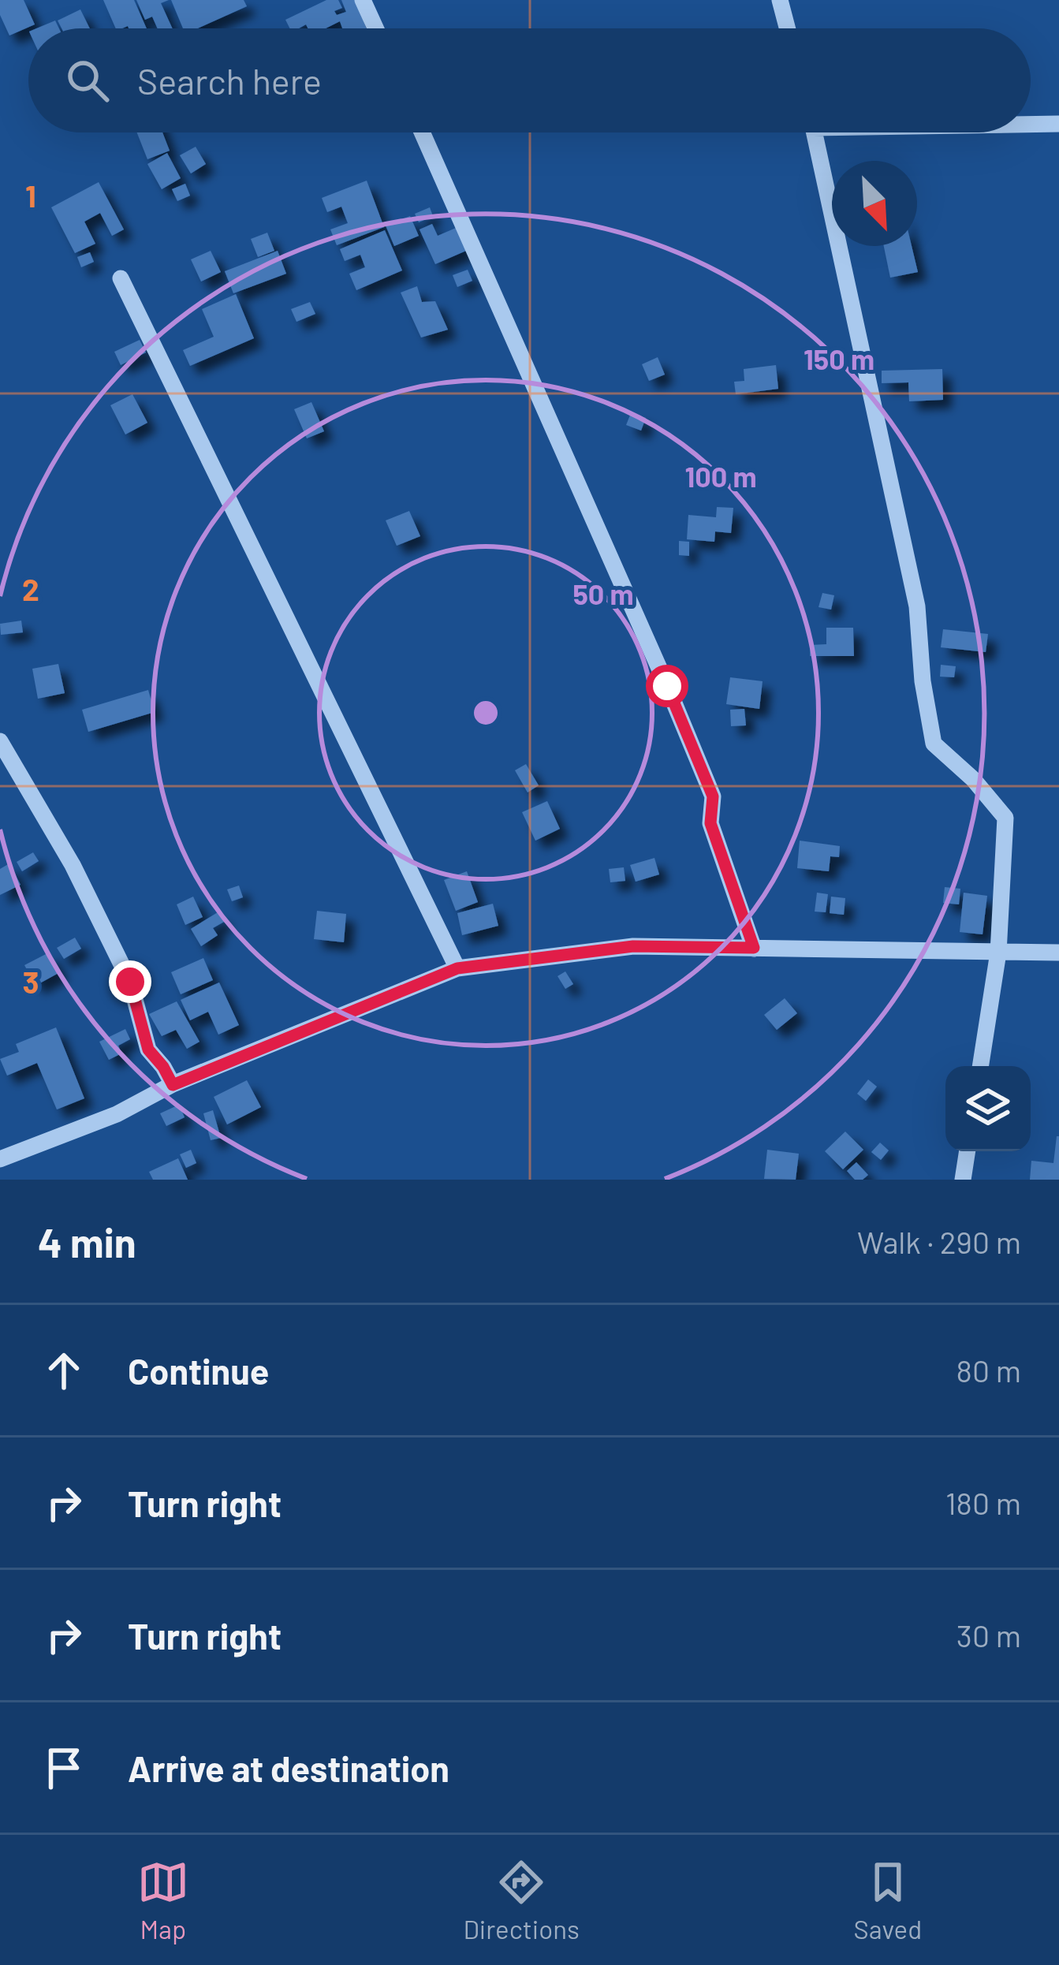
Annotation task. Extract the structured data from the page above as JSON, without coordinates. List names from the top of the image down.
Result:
{
  "north": "bottom right",
  "page": {
    "search": "Search here",
    "heading": ["4 min", "Walk · 290 m"],
    "list": [
      ["Continue", "80 m"],
      ["Turn right", "180 m"],
      ["Turn right", "30 m"],
      "Arrive at destination"
    ],
    "nav": ["Map", "Directions", "Saved"]
  },
  "grid": {
    "rows": ["1", "2", "3"]
  },
  "rings": ["150 m", "100 m", "50 m"]
}
